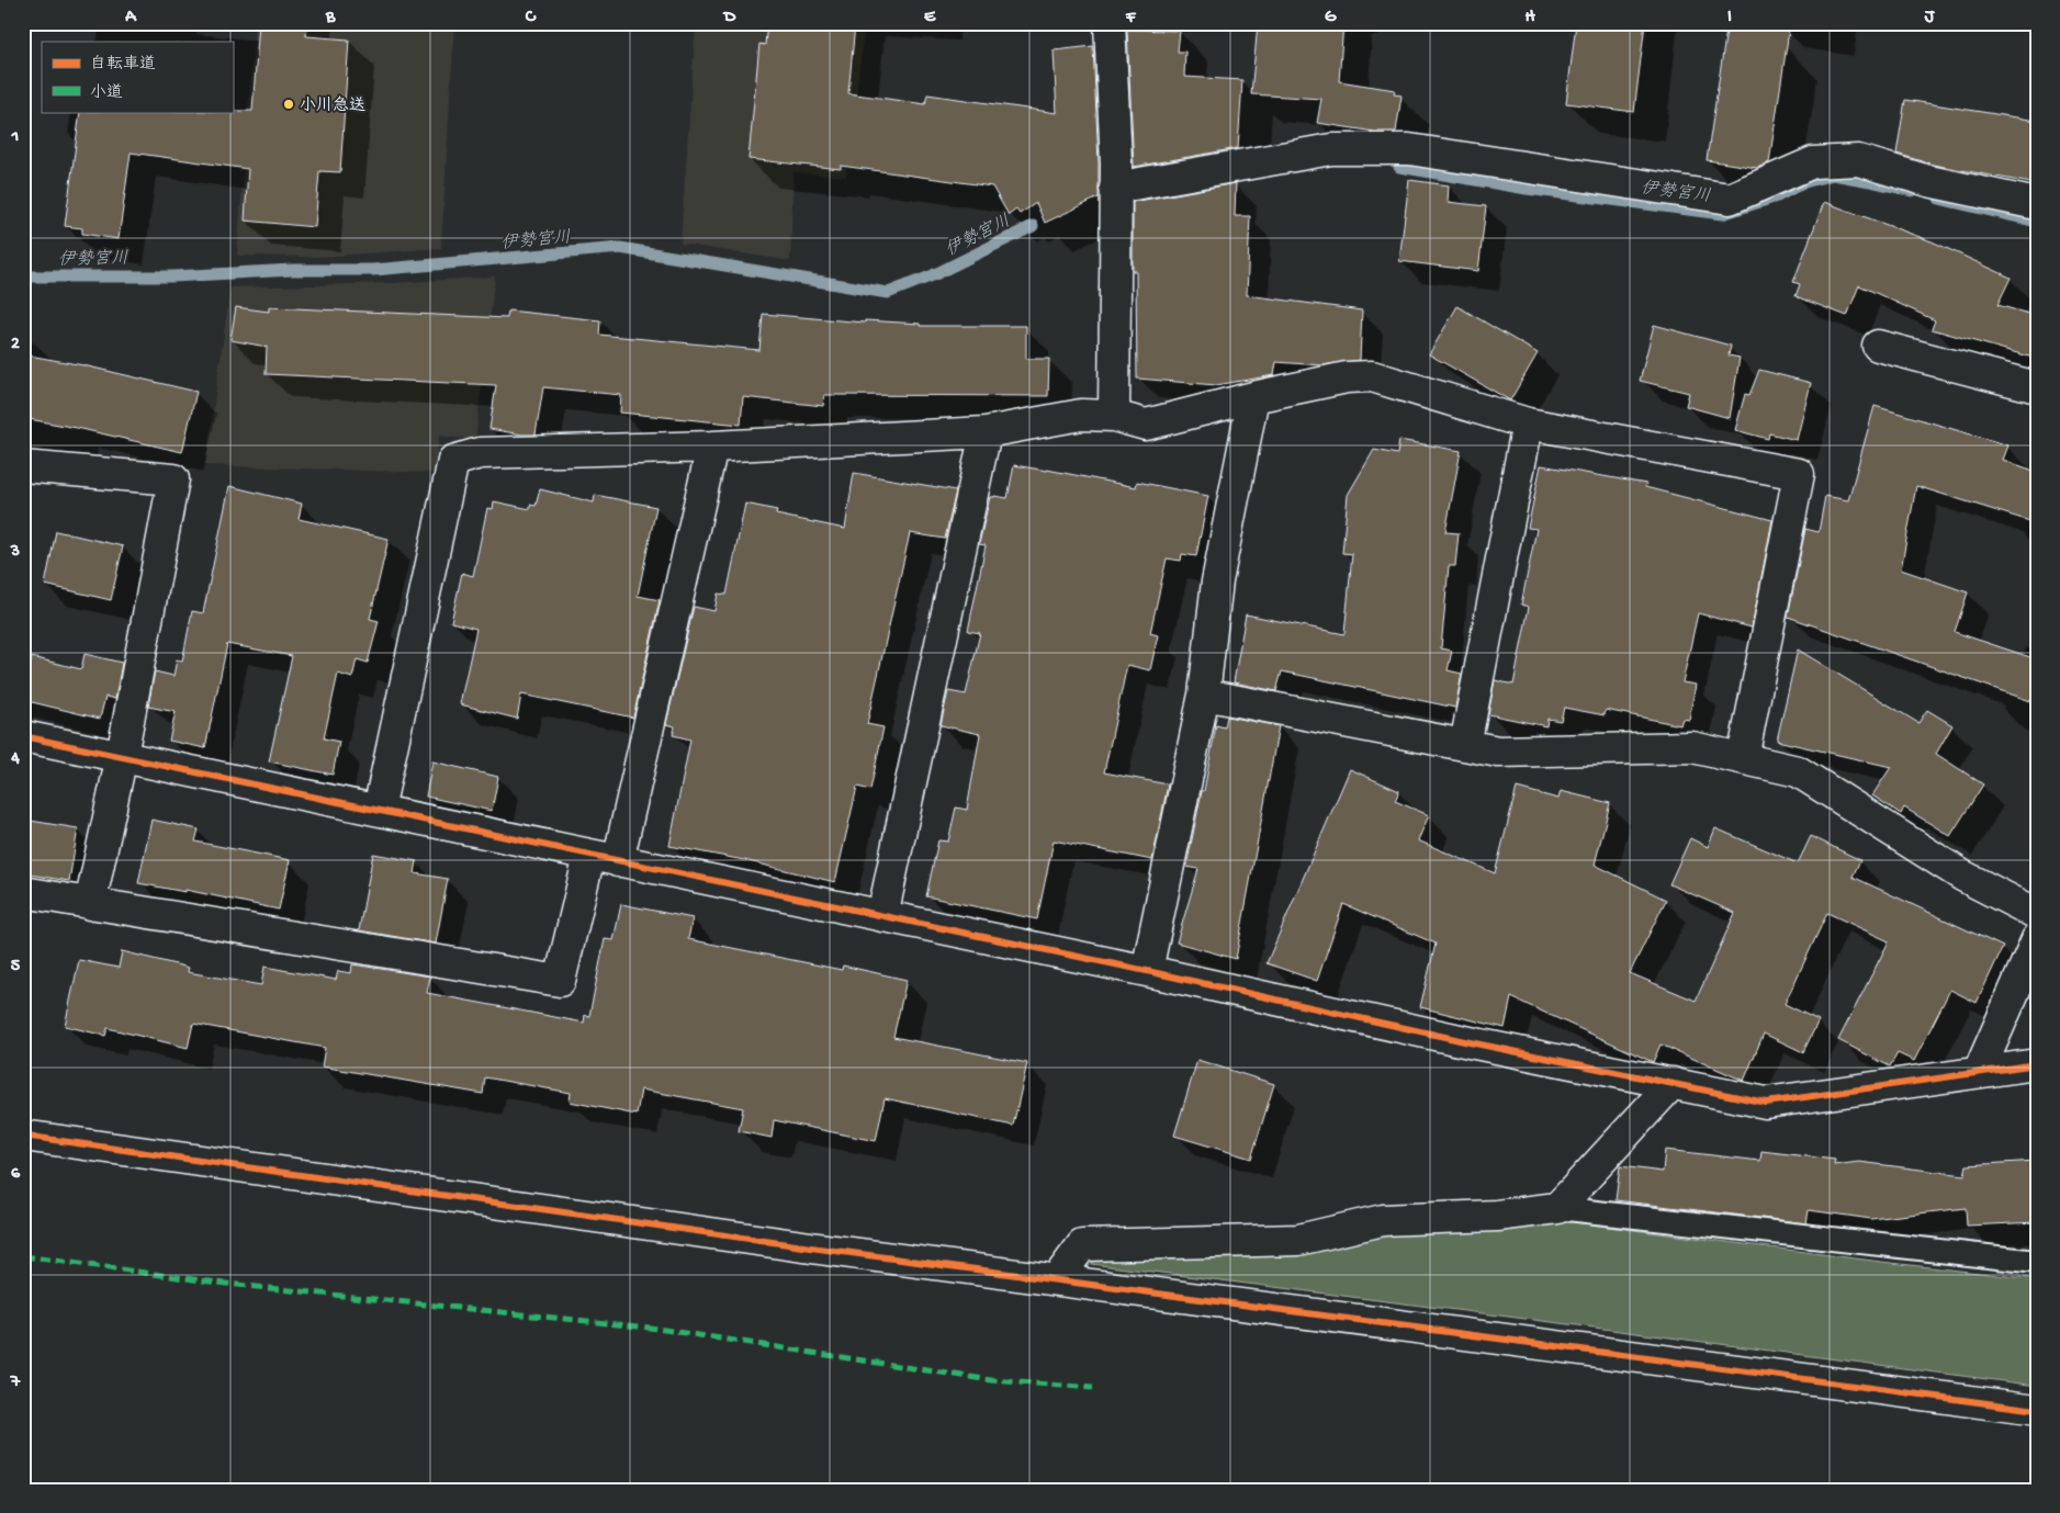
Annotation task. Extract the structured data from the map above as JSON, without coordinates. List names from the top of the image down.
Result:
{
  "water": ["伊勢宮川"],
  "places": ["小川急送"],
  "legend": ["自転車道", "小道"],
  "grid": {
    "columns": [
      "A",
      "B",
      "C",
      "D",
      "E",
      "F",
      "G",
      "H",
      "I",
      "J"
    ],
    "rows": [
      "1",
      "2",
      "3",
      "4",
      "5",
      "6",
      "7"
    ]
  }
}
